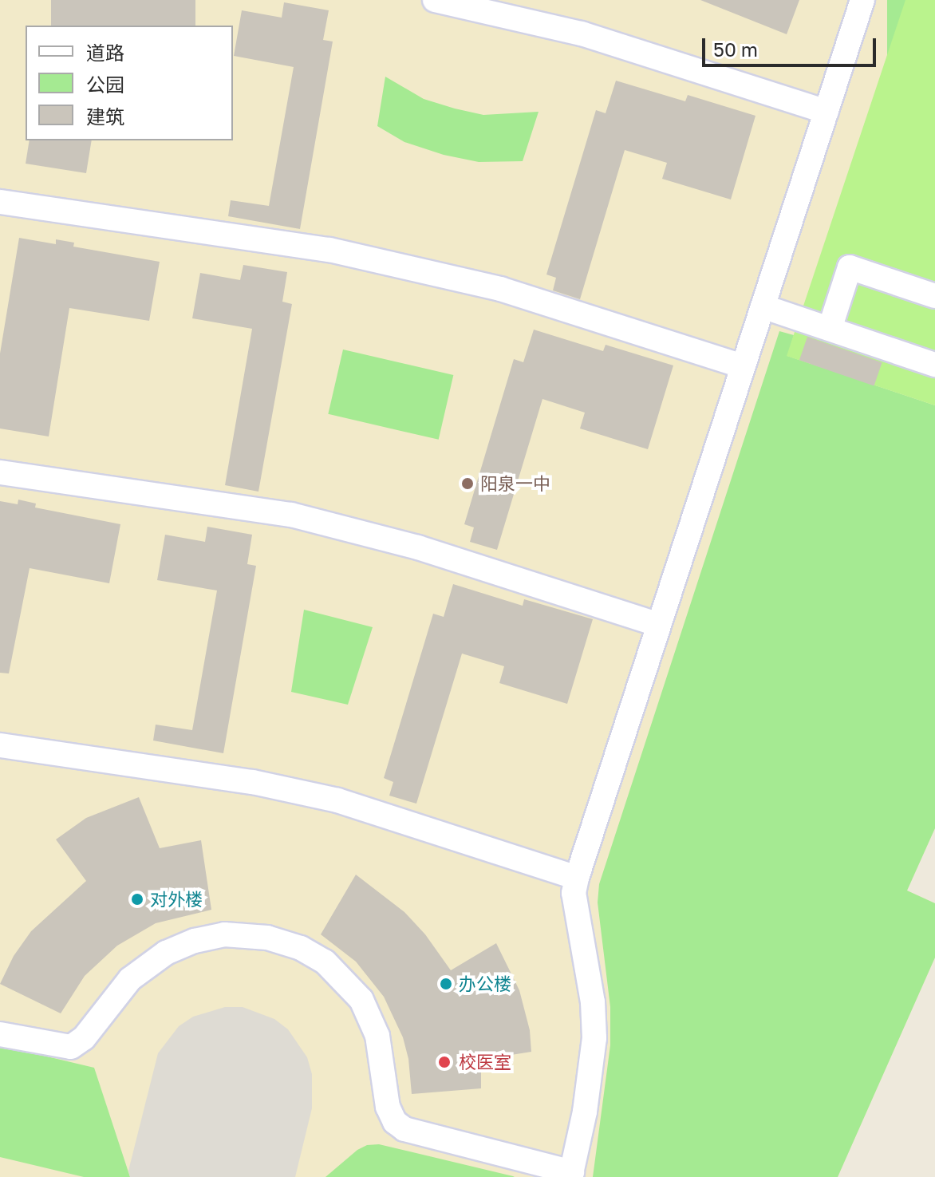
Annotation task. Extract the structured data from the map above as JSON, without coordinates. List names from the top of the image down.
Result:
{
  "places": [
    "阳泉一中",
    "对外楼",
    "办公楼",
    "校医室"
  ],
  "legend": ["道路", "公园", "建筑"],
  "scale_bar": "50 m"
}
